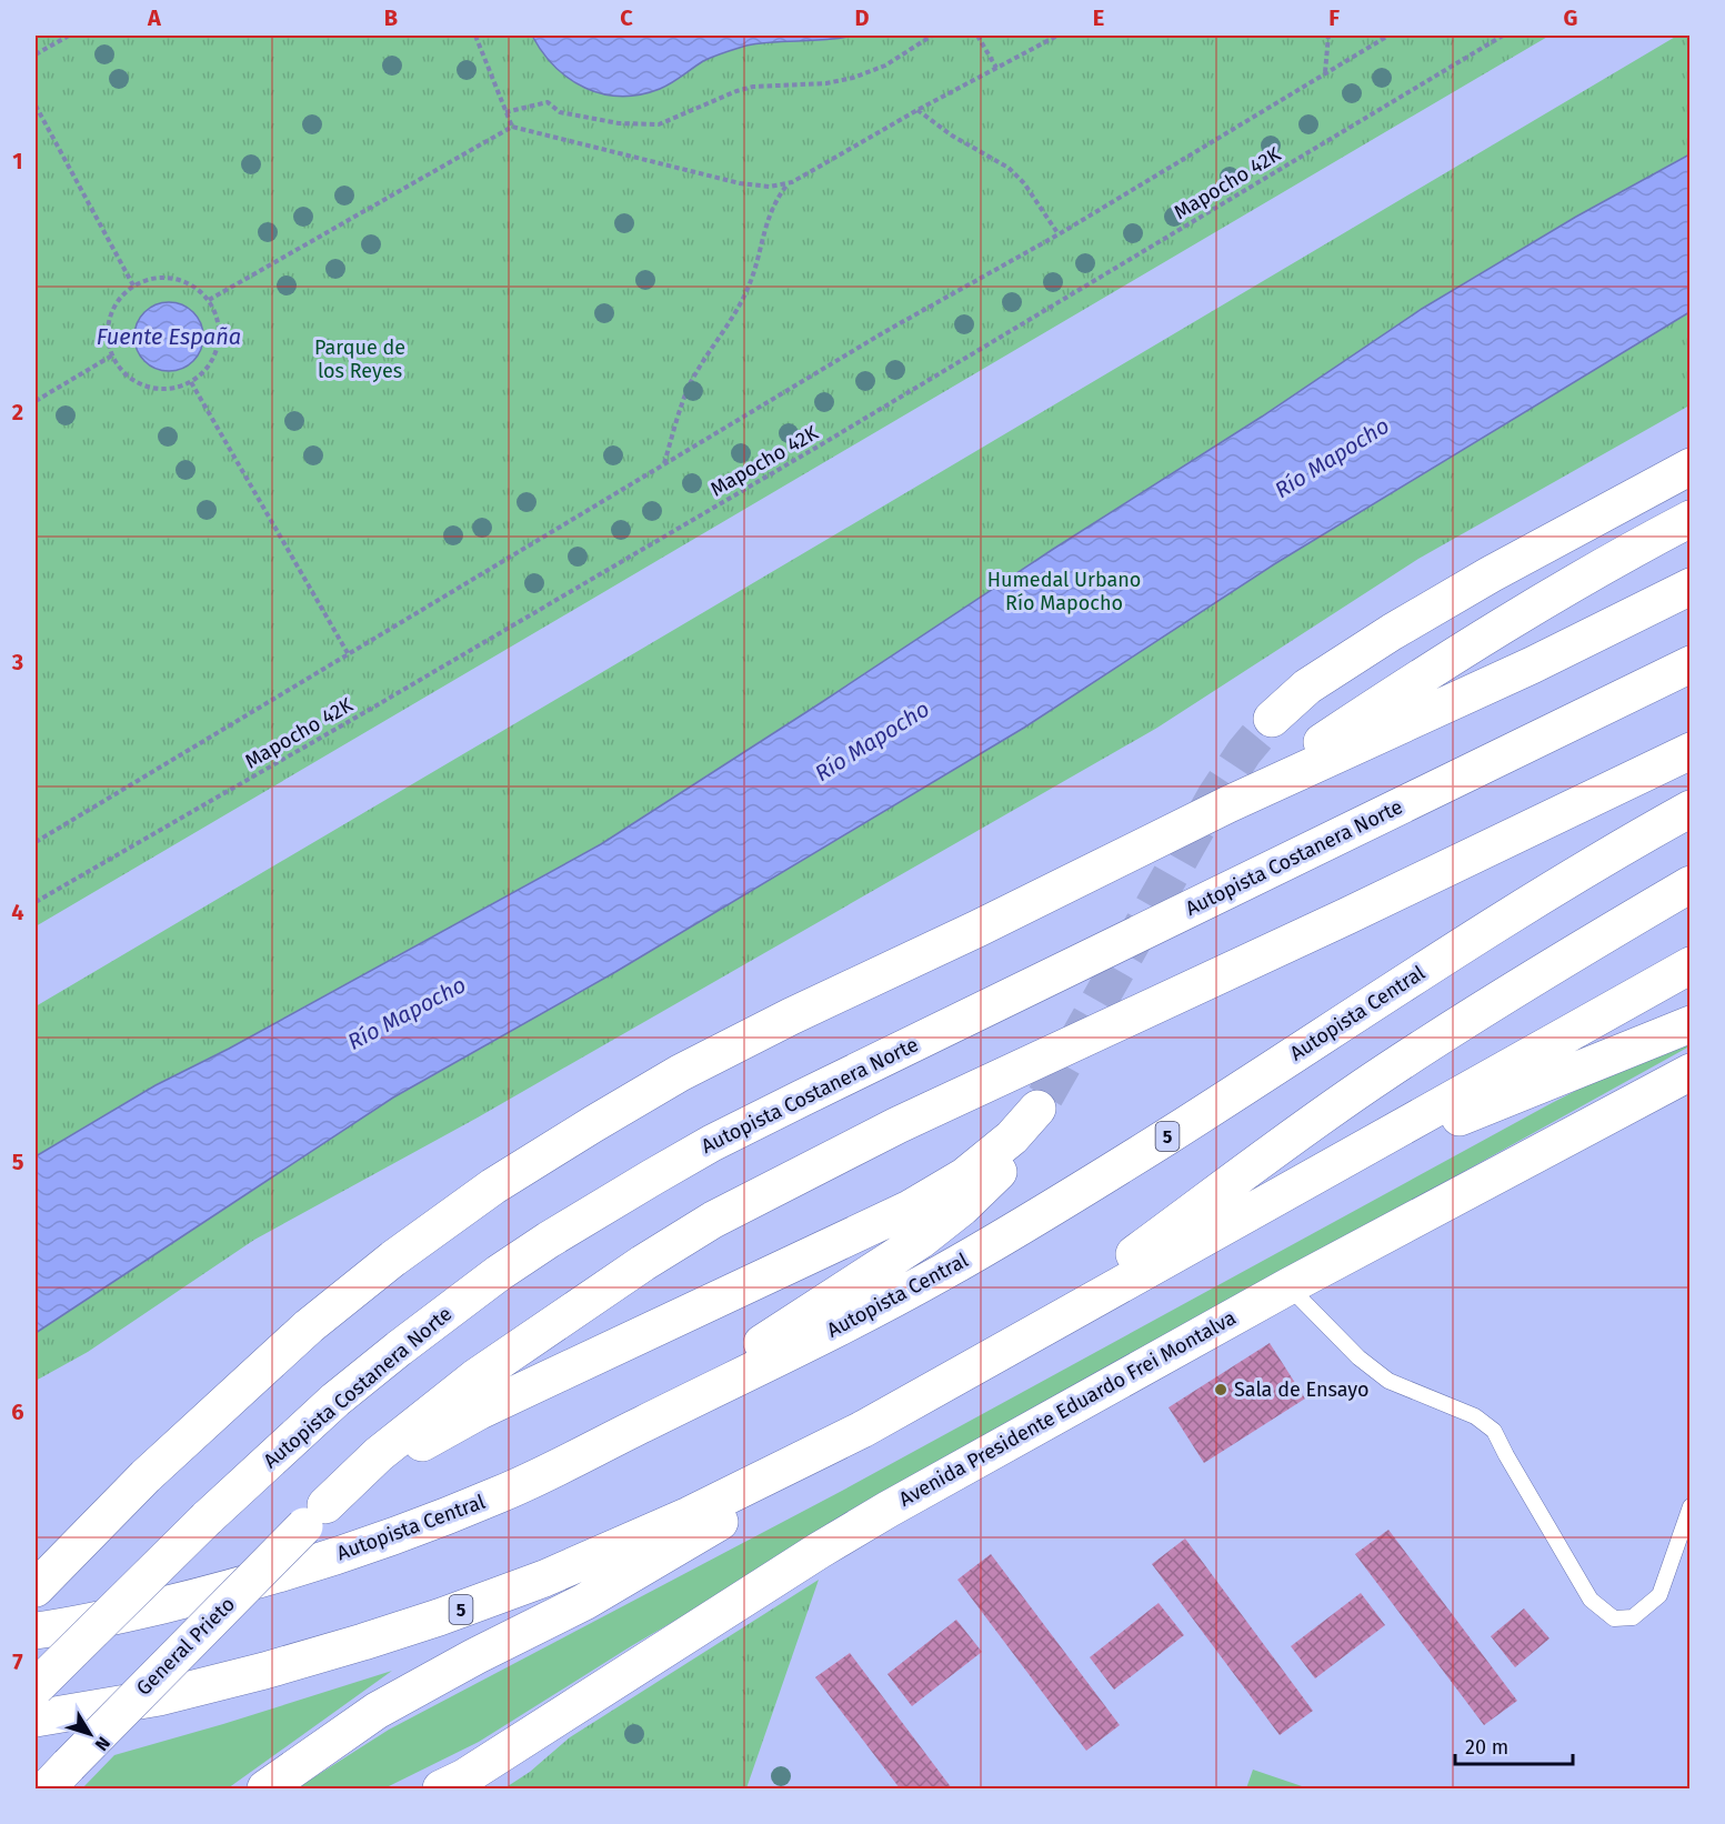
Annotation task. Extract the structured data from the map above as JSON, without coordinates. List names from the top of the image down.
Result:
{
  "streets": {
    "main road": [
      "Autopista Costanera Norte",
      "Autopista Central",
      "5",
      "Avenida Presidente Eduardo Frei Montalva",
      "General Prieto"
    ],
    "path": ["Mapocho 42K"]
  },
  "water": ["Fuente España", "Río Mapocho"],
  "parks": ["Parque de los Reyes", "Humedal Urbano Río Mapocho"],
  "places": ["Sala de Ensayo"],
  "scale_bar": "20 m",
  "north": "bottom right",
  "grid": {
    "columns": [
      "A",
      "B",
      "C",
      "D",
      "E",
      "F",
      "G"
    ],
    "rows": [
      "1",
      "2",
      "3",
      "4",
      "5",
      "6",
      "7"
    ]
  }
}
